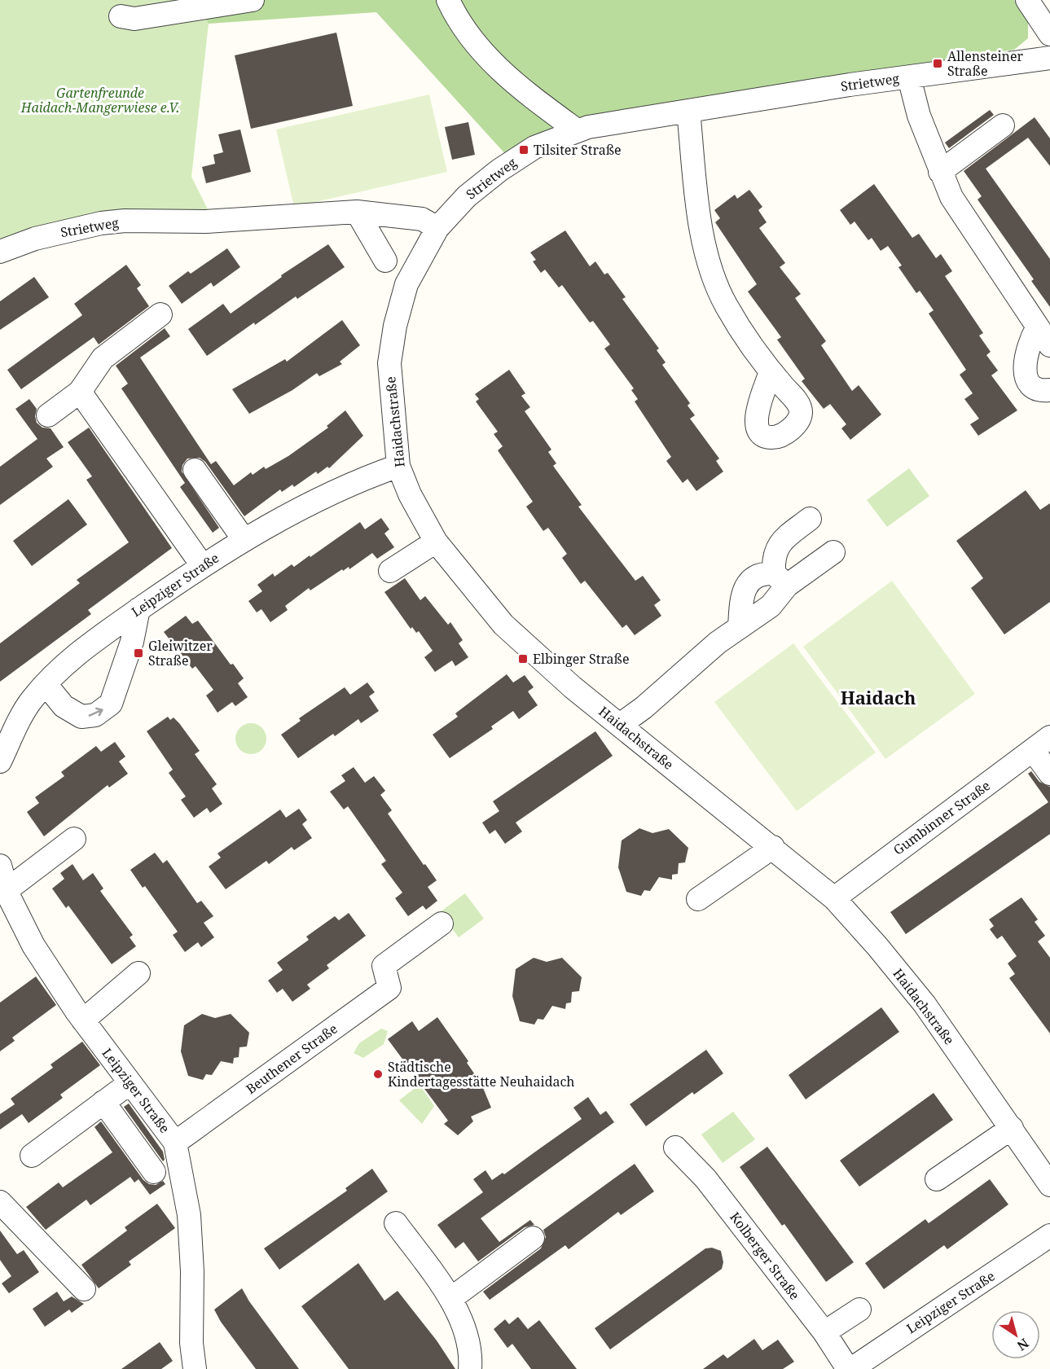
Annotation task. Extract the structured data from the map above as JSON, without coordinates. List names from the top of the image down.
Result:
{
  "streets": {
    "street": [
      "Strietweg",
      "Haidachstraße",
      "Leipziger Straße",
      "Gumbinner Straße",
      "Beuthener Straße",
      "Kolberger Straße"
    ]
  },
  "crossings": [
    ["Strietweg", "Haidachstraße"],
    ["Haidachstraße", "Leipziger Straße"],
    ["Haidachstraße", "Gumbinner Straße"],
    ["Leipziger Straße", "Beuthener Straße"],
    ["Leipziger Straße", "Kolberger Straße"]
  ],
  "districts": ["Haidach"],
  "parks": ["Gartenfreunde Haidach-Mangerwiese e.V."],
  "places": {
    "transit": [
      "Allensteiner Straße",
      "Tilsiter Straße",
      "Gleiwitzer Straße",
      "Elbinger Straße"
    ],
    "other": ["Städtische Kindertagesstätte Neuhaidach"]
  },
  "north": "bottom right"
}
